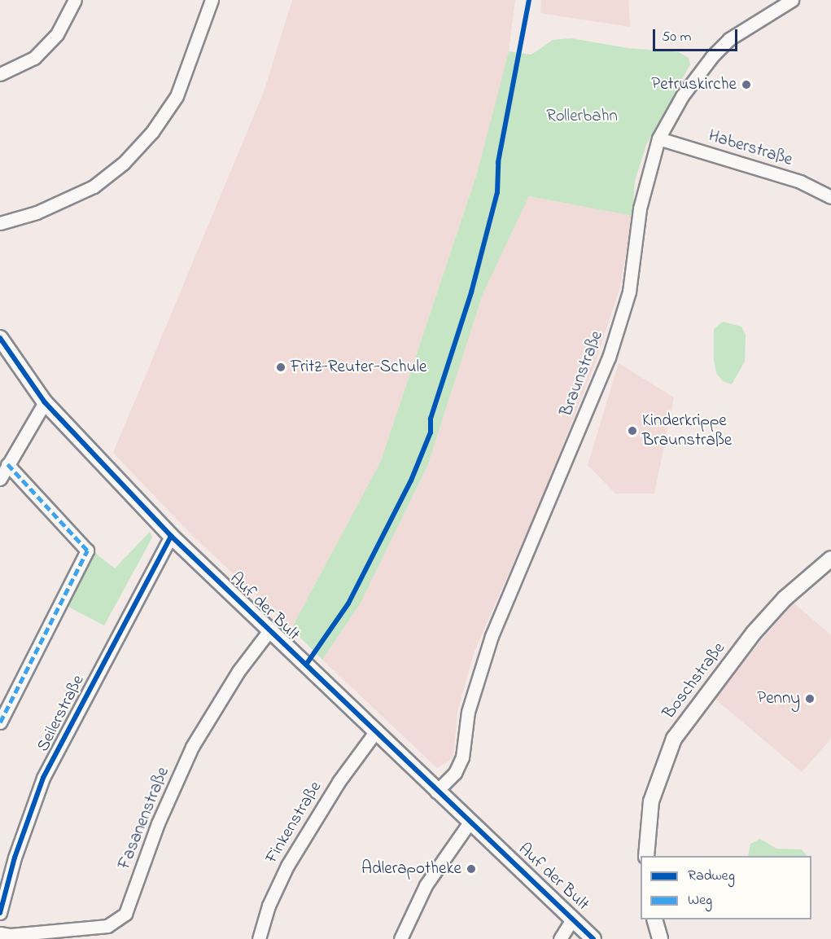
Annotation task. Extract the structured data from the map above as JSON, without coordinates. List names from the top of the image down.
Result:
{
  "streets": {
    "street": [
      "Haberstraße",
      "Braunstraße",
      "Auf der Bult",
      "Boschstraße",
      "Seilerstraße",
      "Fasanenstraße",
      "Finkenstraße"
    ]
  },
  "crossings": [
    ["Haberstraße", "Braunstraße"],
    ["Braunstraße", "Auf der Bult"],
    ["Auf der Bult", "Seilerstraße"],
    ["Auf der Bult", "Fasanenstraße"],
    ["Auf der Bult", "Finkenstraße"]
  ],
  "parks": ["Rollerbahn"],
  "places": [
    "Petruskirche",
    "Fritz-Reuter-Schule",
    "Kinderkrippe Braunstraße",
    "Penny",
    "Adlerapotheke"
  ],
  "legend": ["Radweg", "Weg"],
  "scale_bar": "50 m"
}
